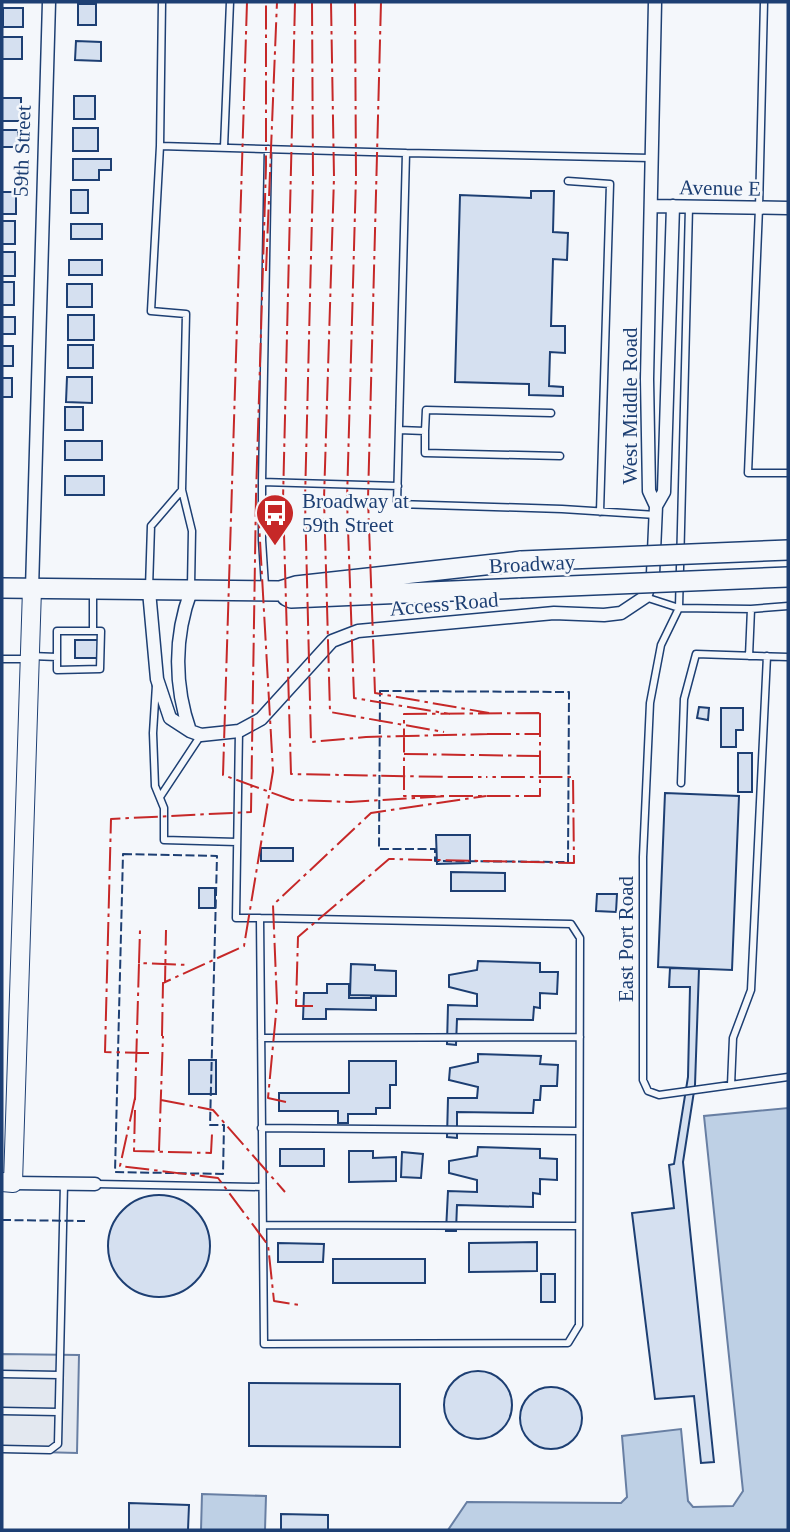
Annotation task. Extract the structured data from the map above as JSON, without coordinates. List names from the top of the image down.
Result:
{
  "streets": {
    "main road": ["Broadway"],
    "street": [
      "59th Street",
      "Avenue E",
      "West Middle Road",
      "Access Road"
    ],
    "lane": ["East Port Road"]
  },
  "crossings": [
    ["59th Street", "Broadway"],
    ["Avenue E", "West Middle Road"]
  ],
  "places": {
    "bus stop": ["Broadway at 59th Street"]
  }
}
